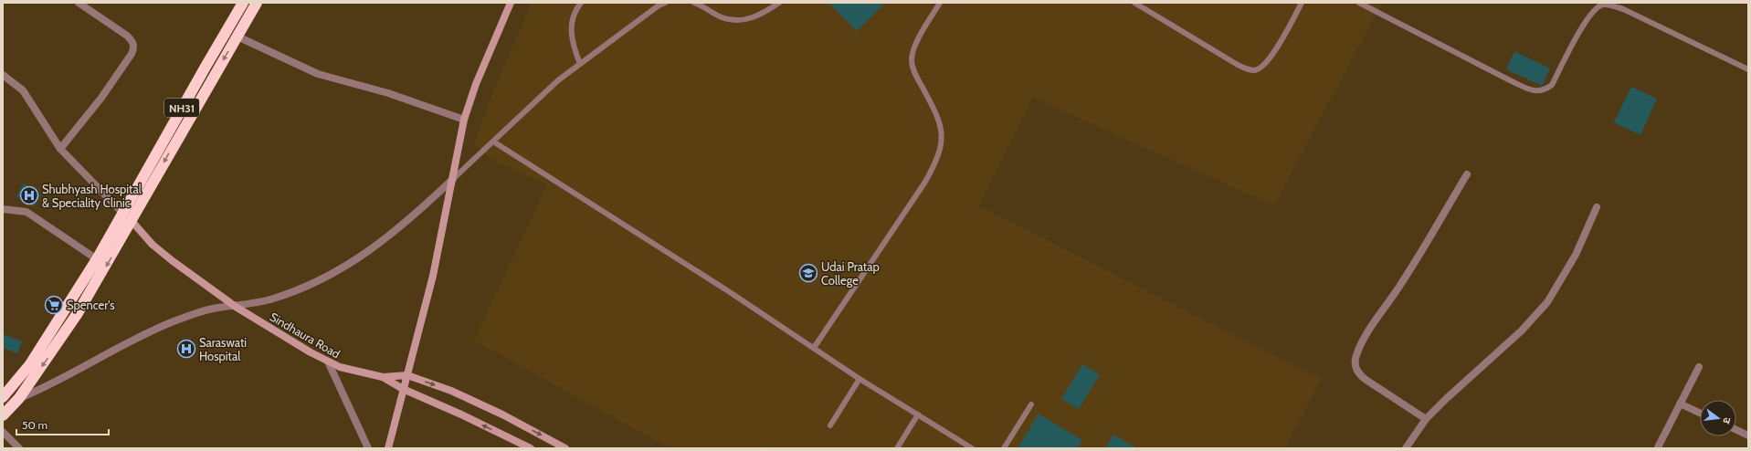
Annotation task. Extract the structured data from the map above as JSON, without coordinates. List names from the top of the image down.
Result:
{
  "streets": {
    "highway": ["NH31"],
    "street": ["Sindhaura Road"]
  },
  "crossings": [
    ["NH31", "Sindhaura Road"]
  ],
  "places": {
    "hospital": ["Shubhyash Hospital & Speciality Clinic", "Saraswati Hospital"],
    "school or university": ["Udai Pratap College"],
    "supermarket": ["Spencer's"]
  },
  "scale_bar": "50 m",
  "north": "right"
}
